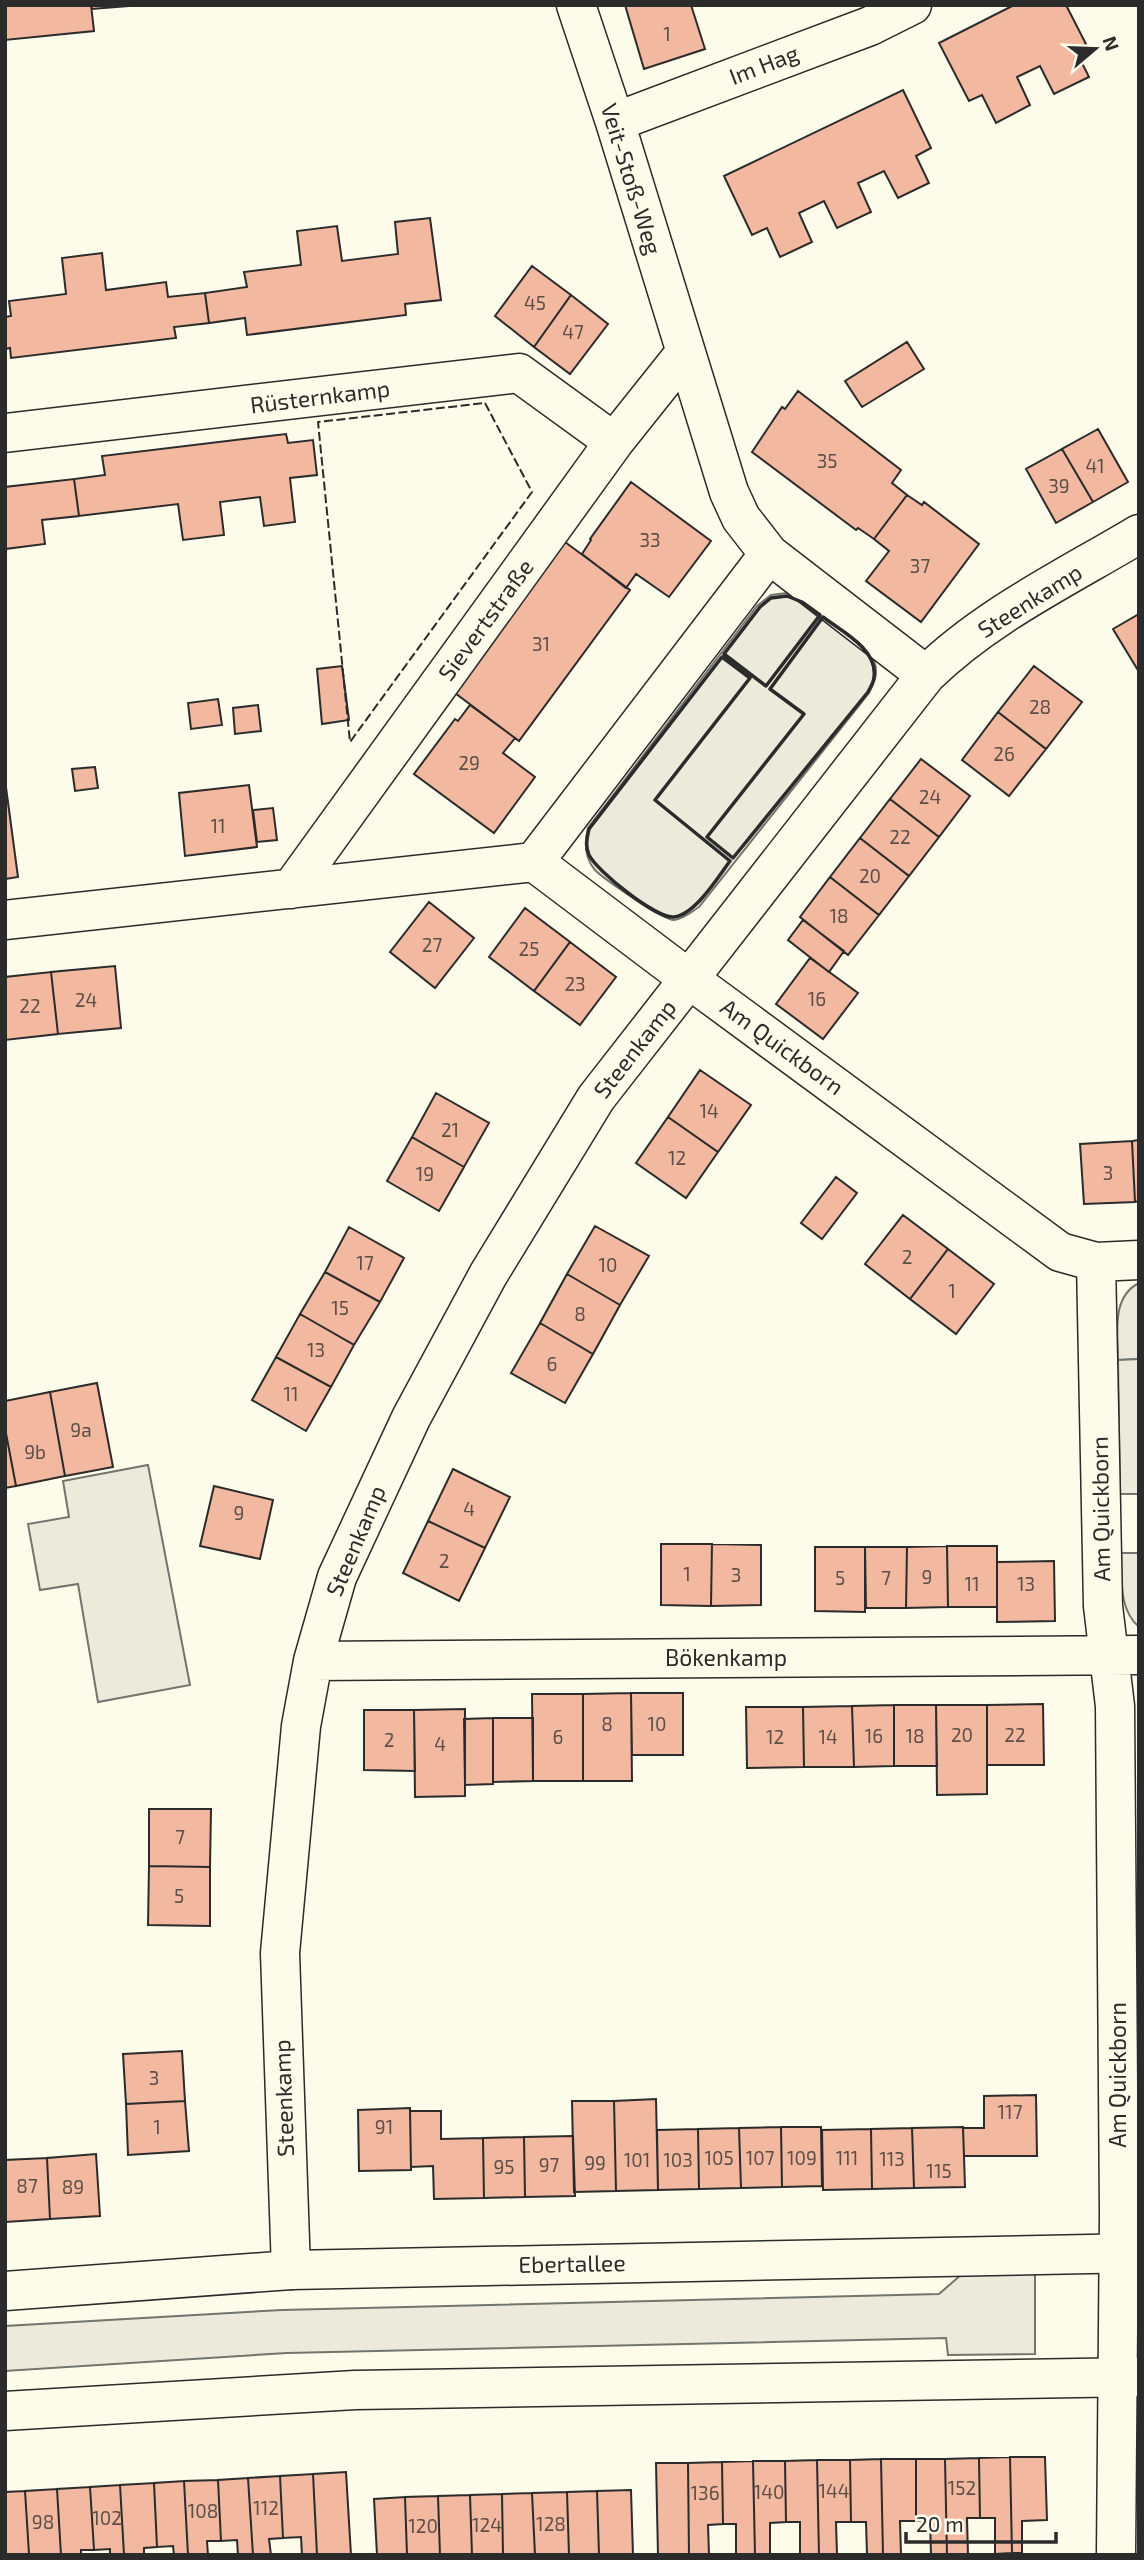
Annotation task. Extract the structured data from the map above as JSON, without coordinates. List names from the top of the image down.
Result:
{
  "streets": {
    "street": [
      "Im Hag",
      "Veit-Stoß-Weg",
      "Rüsternkamp",
      "Steenkamp",
      "Sievertstraße",
      "Am Quickborn",
      "Bökenkamp",
      "Ebertallee"
    ]
  },
  "crossings": [
    ["Im Hag", "Veit-Stoß-Weg"],
    ["Veit-Stoß-Weg", "Sievertstraße"],
    ["Rüsternkamp", "Sievertstraße"],
    ["Steenkamp", "Am Quickborn"],
    ["Steenkamp", "Bökenkamp"],
    ["Steenkamp", "Ebertallee"],
    ["Am Quickborn", "Bökenkamp"],
    ["Am Quickborn", "Ebertallee"]
  ],
  "house_numbers": [
    "1",
    "45",
    "47",
    "35",
    "41",
    "39",
    "33",
    "37",
    "31",
    "28",
    "26",
    "29",
    "24",
    "11",
    "22",
    "20",
    "18",
    "27",
    "25",
    "23",
    "16",
    "24",
    "22",
    "14",
    "21",
    "12",
    "3",
    "19",
    "2",
    "17",
    "10",
    "1",
    "15",
    "8",
    "13",
    "6",
    "11",
    "9a",
    "9b",
    "4",
    "9",
    "2",
    "1",
    "3",
    "9",
    "5",
    "7",
    "11",
    "13",
    "8",
    "10",
    "20",
    "22",
    "16",
    "18",
    "6",
    "12",
    "14",
    "2",
    "4",
    "7",
    "5",
    "3",
    "117",
    "1",
    "91",
    "105",
    "107",
    "109",
    "111",
    "113",
    "101",
    "103",
    "99",
    "97",
    "95",
    "115",
    "87",
    "89",
    "152",
    "144",
    "140",
    "136",
    "112",
    "108",
    "102",
    "98",
    "128",
    "124",
    "120"
  ],
  "scale_bar": "20 m",
  "north": "right"
}
